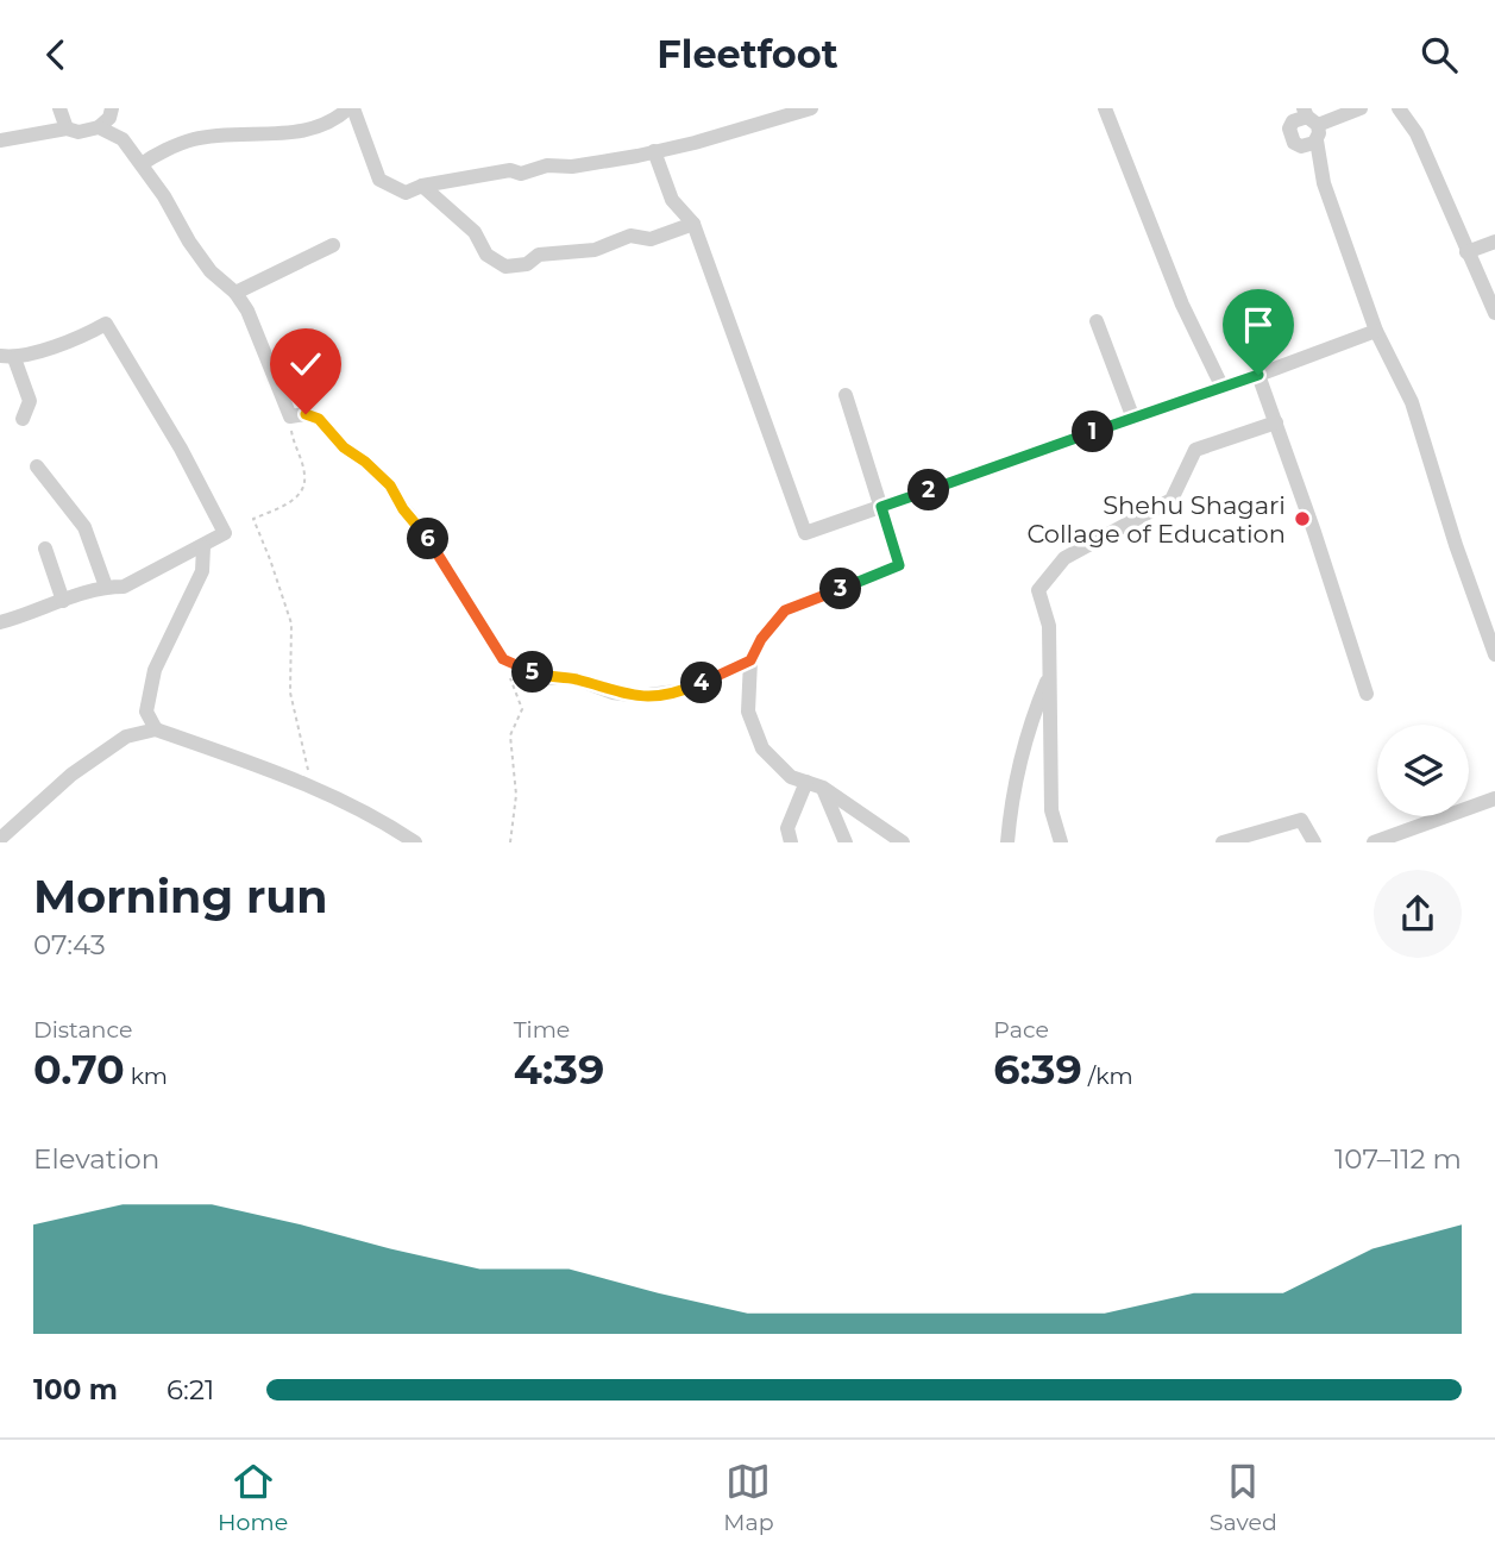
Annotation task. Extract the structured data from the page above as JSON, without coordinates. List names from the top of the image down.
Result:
{
  "places": ["Shehu Shagari Collage of Education"],
  "page": {
    "header": "Fleetfoot",
    "pins": [
      "1",
      "2",
      "6",
      "3",
      "5",
      "4"
    ],
    "heading": ["Morning run", "07:43"],
    "stats": [
      ["Distance", "0.70 km"],
      ["Time", "4:39"],
      ["Pace", "6:39 /km"]
    ],
    "chart": ["Elevation", "107–112 m"],
    "list": [
      {
        "name": "100 m",
        "note": "6:21"
      }
    ],
    "tabs": ["Home", "Map", "Saved"]
  }
}
